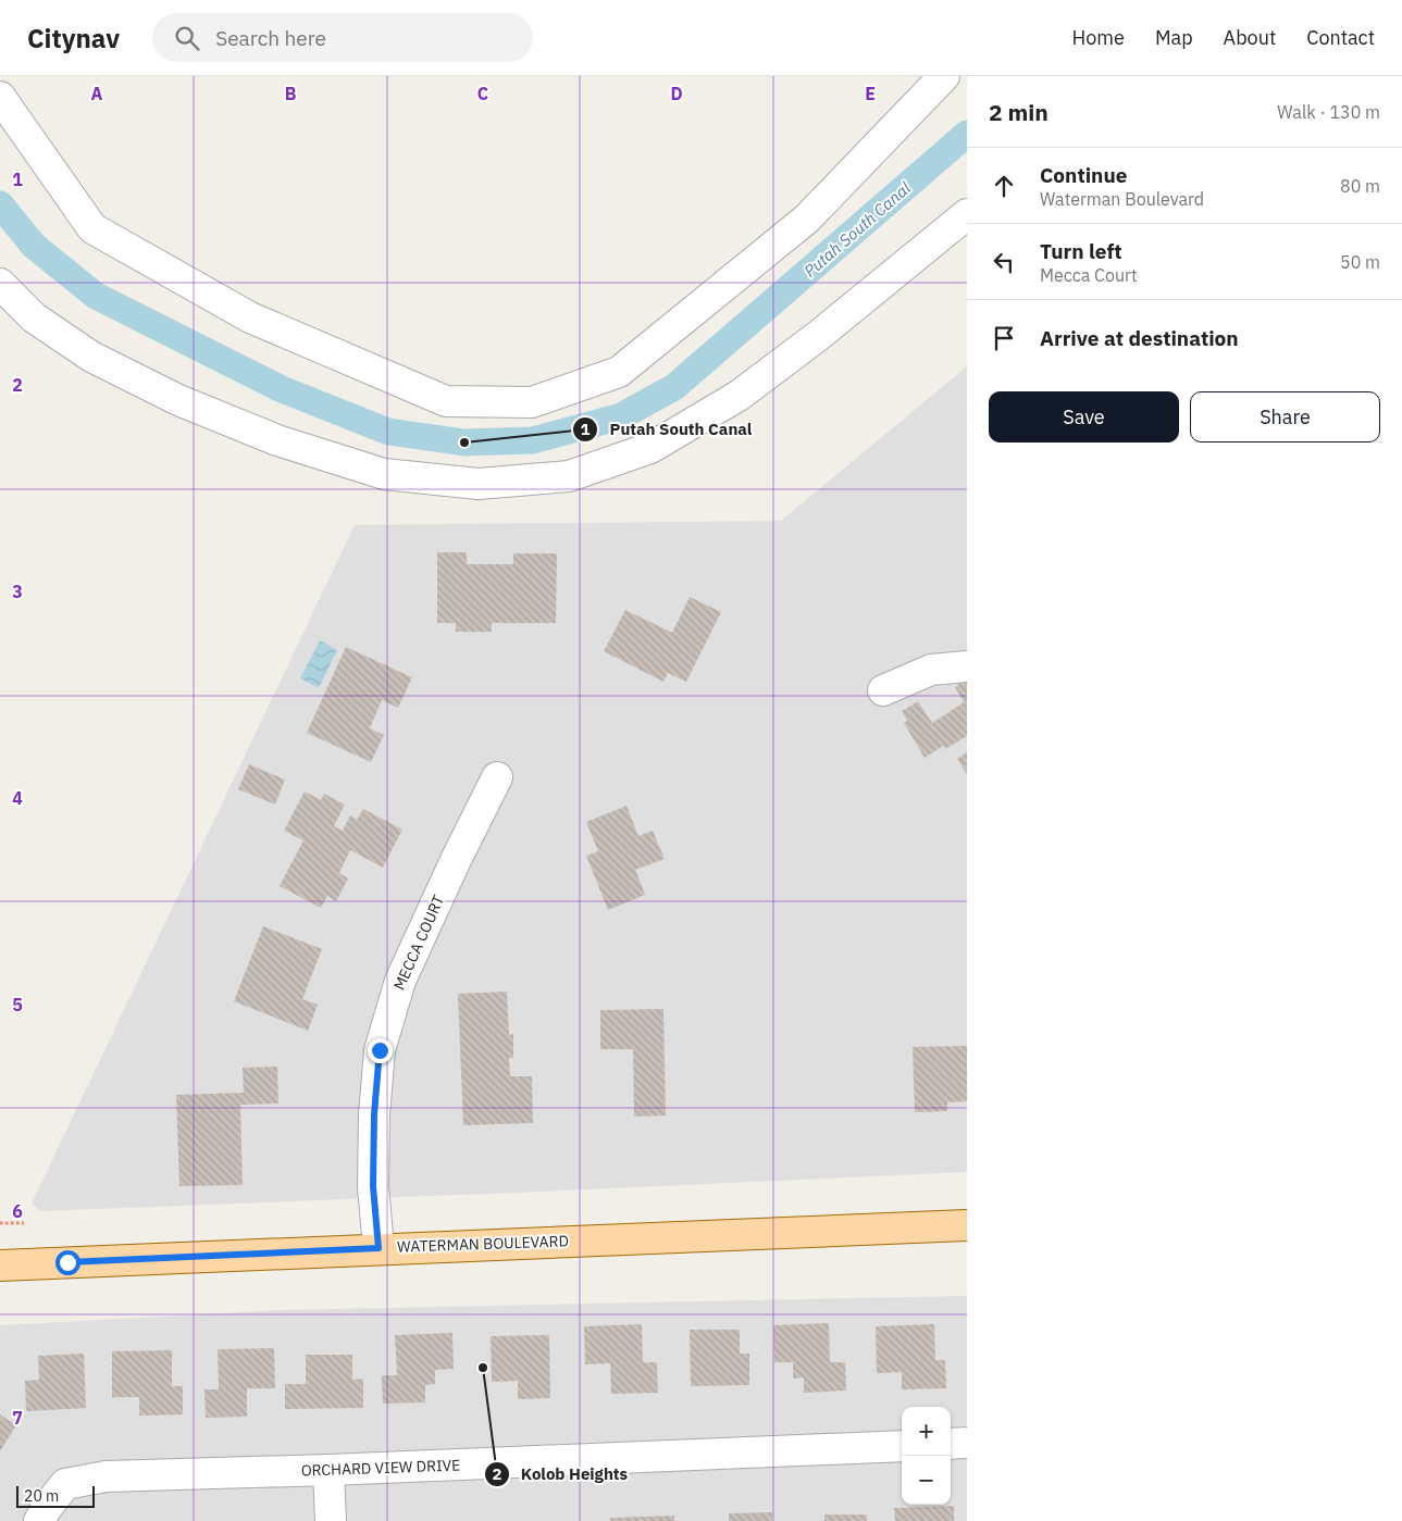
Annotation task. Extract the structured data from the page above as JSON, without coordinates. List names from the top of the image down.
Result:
{
  "streets": {
    "main road": ["WATERMAN BOULEVARD"],
    "street": ["MECCA COURT", "ORCHARD VIEW DRIVE"]
  },
  "crossings": [
    ["MECCA COURT", "WATERMAN BOULEVARD"]
  ],
  "water": ["Putah South Canal"],
  "places": ["Putah South Canal", "Kolob Heights"],
  "scale_bar": "20 m",
  "page": {
    "header": "Citynav",
    "search": "Search here",
    "nav": [
      "Home",
      "Map",
      "About",
      "Contact"
    ],
    "heading": ["2 min", "Walk · 130 m"],
    "list": [
      ["Continue", "Waterman Boulevard", "80 m"],
      ["Turn left", "Mecca Court", "50 m"],
      "Arrive at destination"
    ],
    "buttons": ["Save", "Share"],
    "map_buttons": ["+", "−"],
    "scale": "20 m"
  },
  "grid": {
    "columns": [
      "A",
      "B",
      "C",
      "D",
      "E"
    ],
    "rows": [
      "1",
      "2",
      "3",
      "4",
      "5",
      "6",
      "7"
    ]
  }
}
